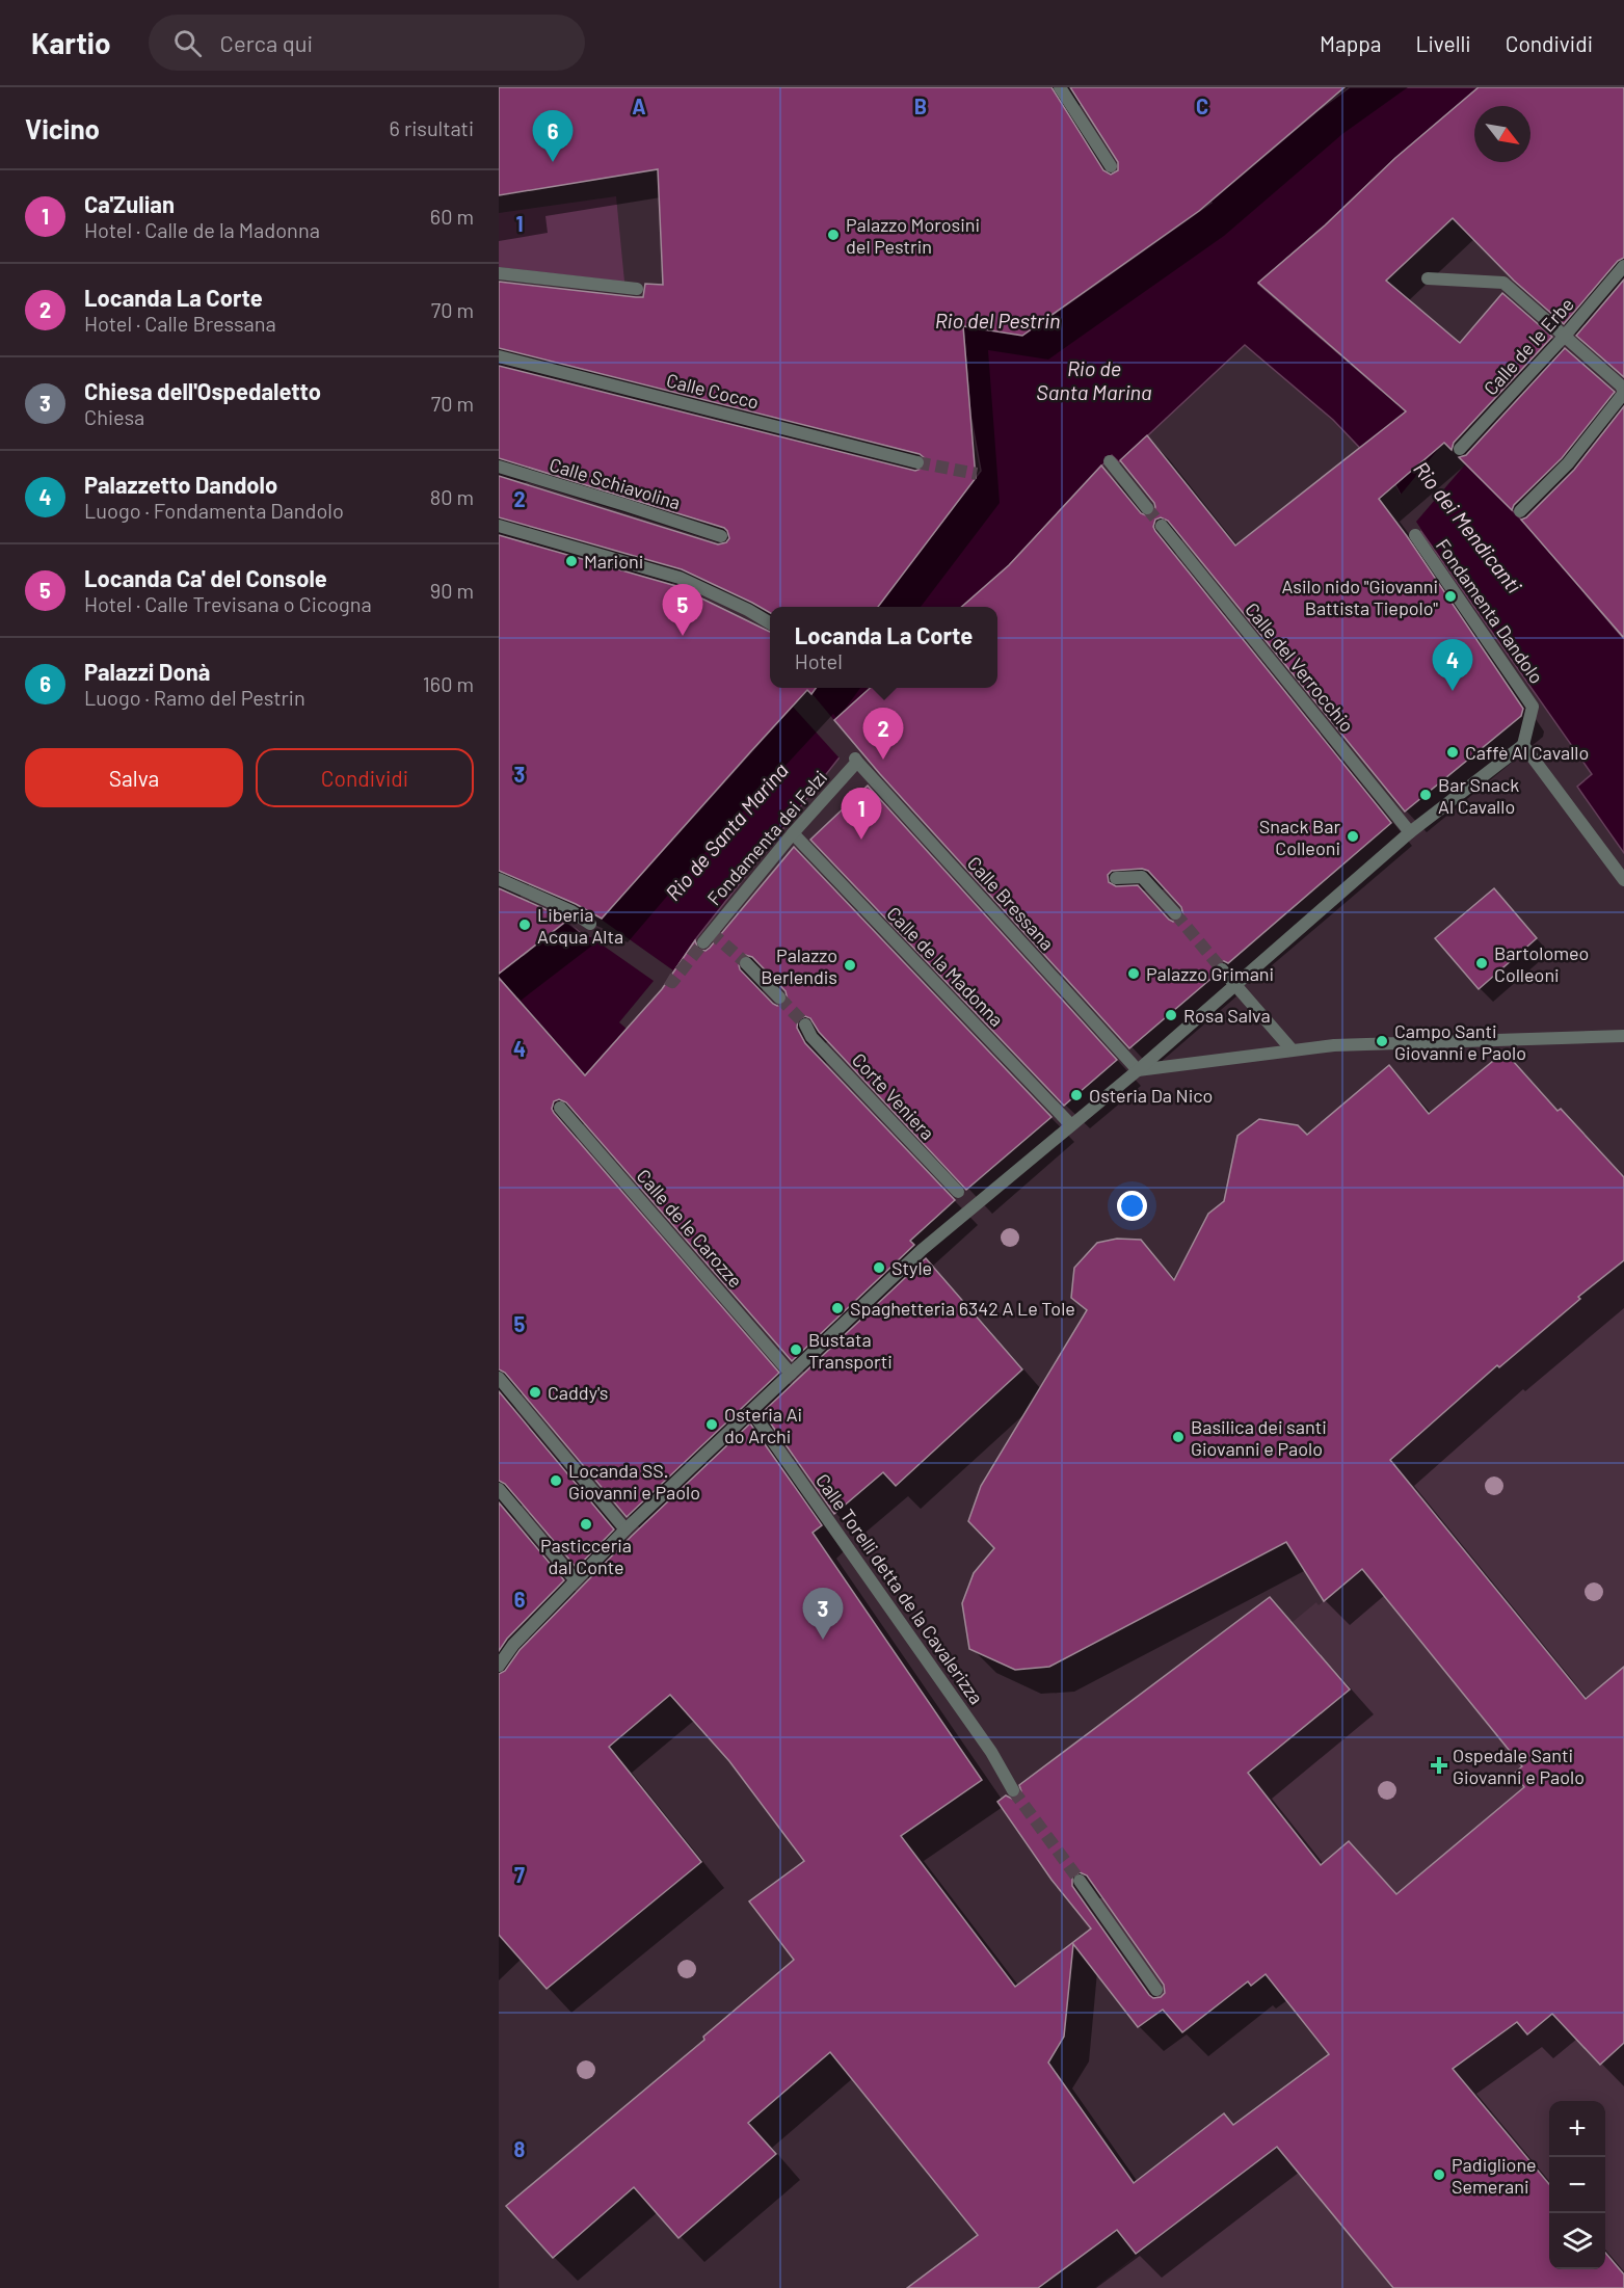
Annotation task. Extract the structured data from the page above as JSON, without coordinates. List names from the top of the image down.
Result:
{
  "streets": {
    "street": [
      "Calle de le Erbe",
      "Calle Cocco",
      "Calle Schiavolina",
      "Fondamenta Dandolo",
      "Calle del Verrocchio",
      "Fondamenta dei Felzi",
      "Calle Bressana",
      "Calle de la Madonna",
      "Corte Veniera",
      "Calle de le Carozze",
      "Calle Torelli detta de la Cavalerizza"
    ]
  },
  "crossings": [
    ["Fondamenta dei Felzi", "Calle Bressana"],
    ["Fondamenta dei Felzi", "Calle de la Madonna"]
  ],
  "water": ["Rio del Pestrin", "Rio de Santa Marina", "Rio dei Mendicanti"],
  "places": {
    "other": [
      "Palazzo Morosini del Pestrin",
      "Marioni",
      "Asilo nido \"Giovanni Battista Tiepolo\"",
      "Caffè Al Cavallo",
      "Bar Snack Al Cavallo",
      "Snack Bar Colleoni",
      "Liberia Acqua Alta",
      "Bartolomeo Colleoni",
      "Palazzo Berlendis",
      "Palazzo Grimani",
      "Rosa Salva",
      "Campo Santi Giovanni e Paolo",
      "Osteria Da Nico",
      "Style",
      "Spaghetteria 6342 A Le Tole",
      "Bustata Transporti",
      "Caddy's",
      "Osteria Ai do Archi",
      "Basilica dei santi Giovanni e Paolo",
      "Locanda SS. Giovanni e Paolo",
      "Pasticceria dal Conte",
      "Padiglione Semerani"
    ],
    "health": ["Ospedale Santi Giovanni e Paolo"]
  },
  "north": "bottom right",
  "page": {
    "header": "Kartio",
    "search": "Cerca qui",
    "nav": ["Mappa", "Livelli", "Condividi"],
    "heading": ["Vicino", "6 risultati"],
    "pins": [
      "6",
      "5",
      "4",
      "2",
      "1",
      "3"
    ],
    "list": [
      {
        "mark": "1",
        "name": "Ca'Zulian",
        "note": "Hotel · Calle de la Madonna",
        "value": "60 m"
      },
      {
        "mark": "2",
        "name": "Locanda La Corte",
        "note": "Hotel · Calle Bressana",
        "value": "70 m"
      },
      {
        "mark": "3",
        "name": "Chiesa dell'Ospedaletto",
        "note": "Chiesa",
        "value": "70 m"
      },
      {
        "mark": "4",
        "name": "Palazzetto Dandolo",
        "note": "Luogo · Fondamenta Dandolo",
        "value": "80 m"
      },
      {
        "mark": "5",
        "name": "Locanda Ca' del Console",
        "note": "Hotel · Calle Trevisana o Cicogna",
        "value": "90 m"
      },
      {
        "mark": "6",
        "name": "Palazzi Donà",
        "note": "Luogo · Ramo del Pestrin",
        "value": "160 m"
      }
    ],
    "popup": ["Locanda La Corte", "Hotel"],
    "buttons": ["Salva", "Condividi"],
    "map_buttons": ["+", "−"]
  },
  "grid": {
    "columns": ["A", "B", "C"],
    "rows": [
      "1",
      "2",
      "3",
      "4",
      "5",
      "6",
      "7",
      "8"
    ]
  }
}
